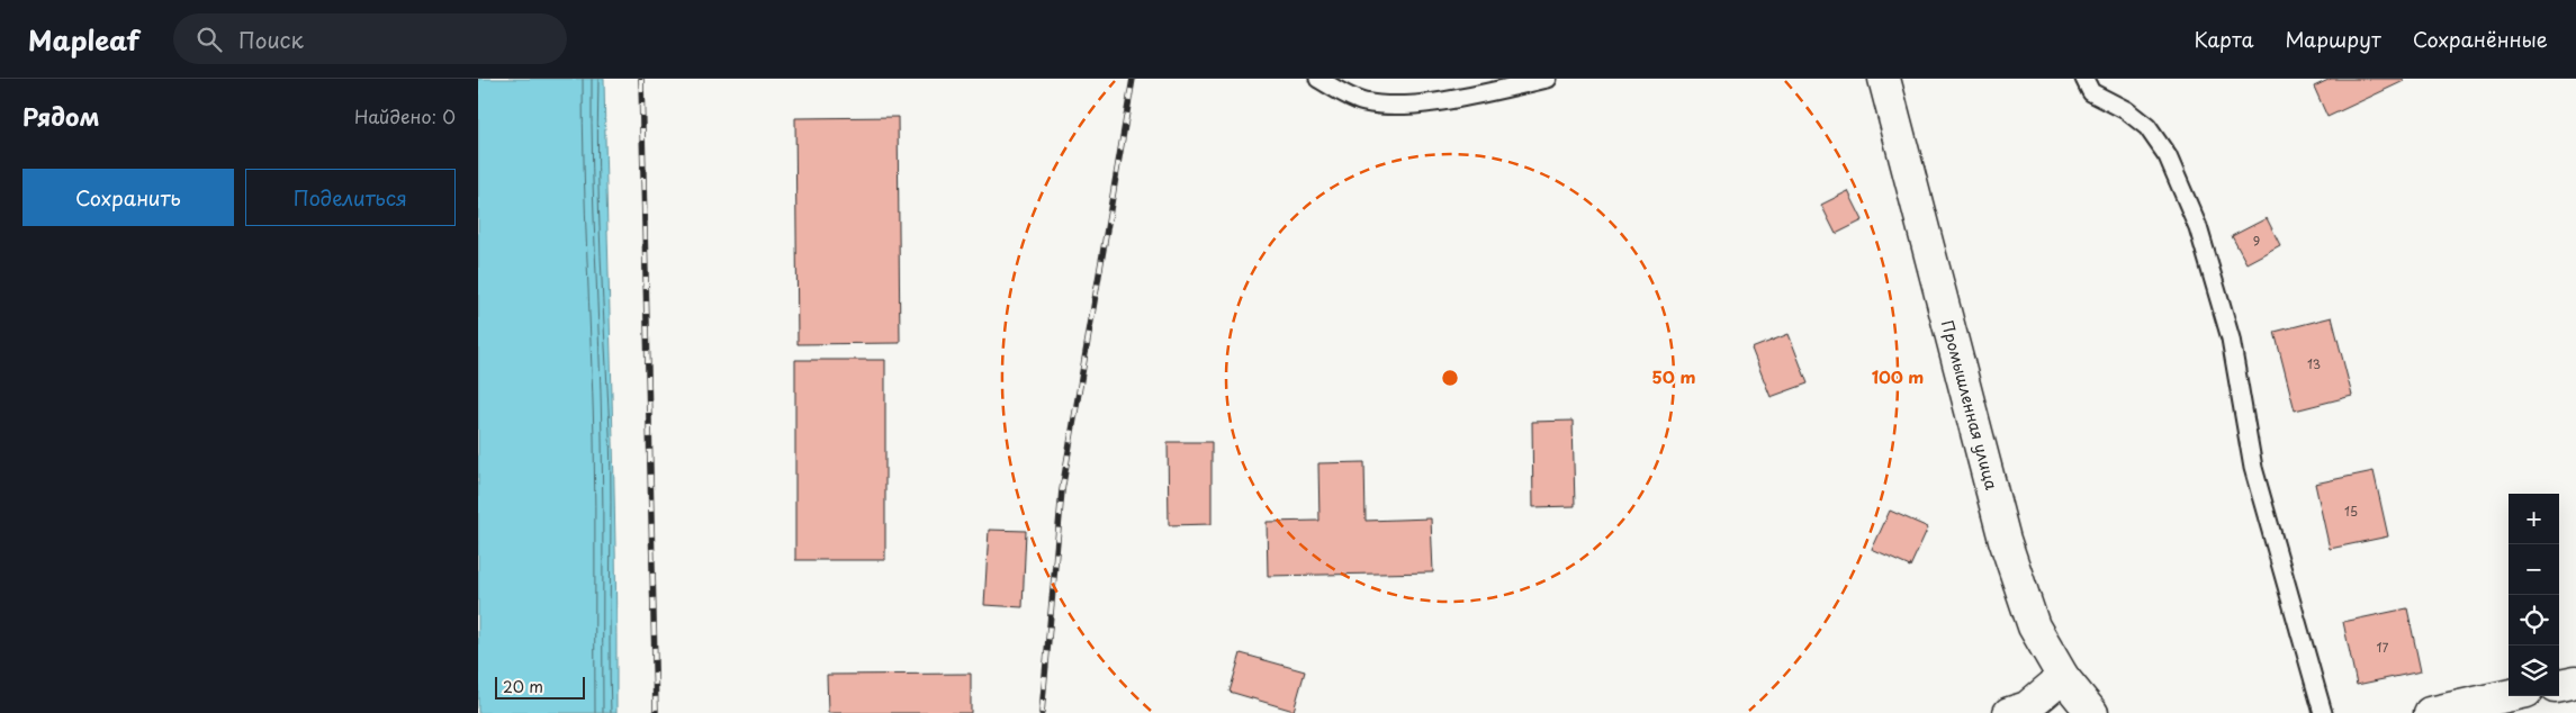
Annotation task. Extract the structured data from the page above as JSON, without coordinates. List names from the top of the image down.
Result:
{
  "streets": {
    "street": ["Промышленная улица"]
  },
  "house_numbers": [
    "9",
    "13",
    "15",
    "17"
  ],
  "scale_bar": "20 m",
  "page": {
    "header": "Mapleaf",
    "search": "Поиск",
    "nav": ["Карта", "Маршрут", "Сохранённые"],
    "heading": ["Рядом", "Найдено: 0"],
    "buttons": ["Сохранить", "Поделиться"],
    "map_buttons": ["+", "−"],
    "scale": "20 m"
  },
  "rings": ["50 m", "100 m"]
}
